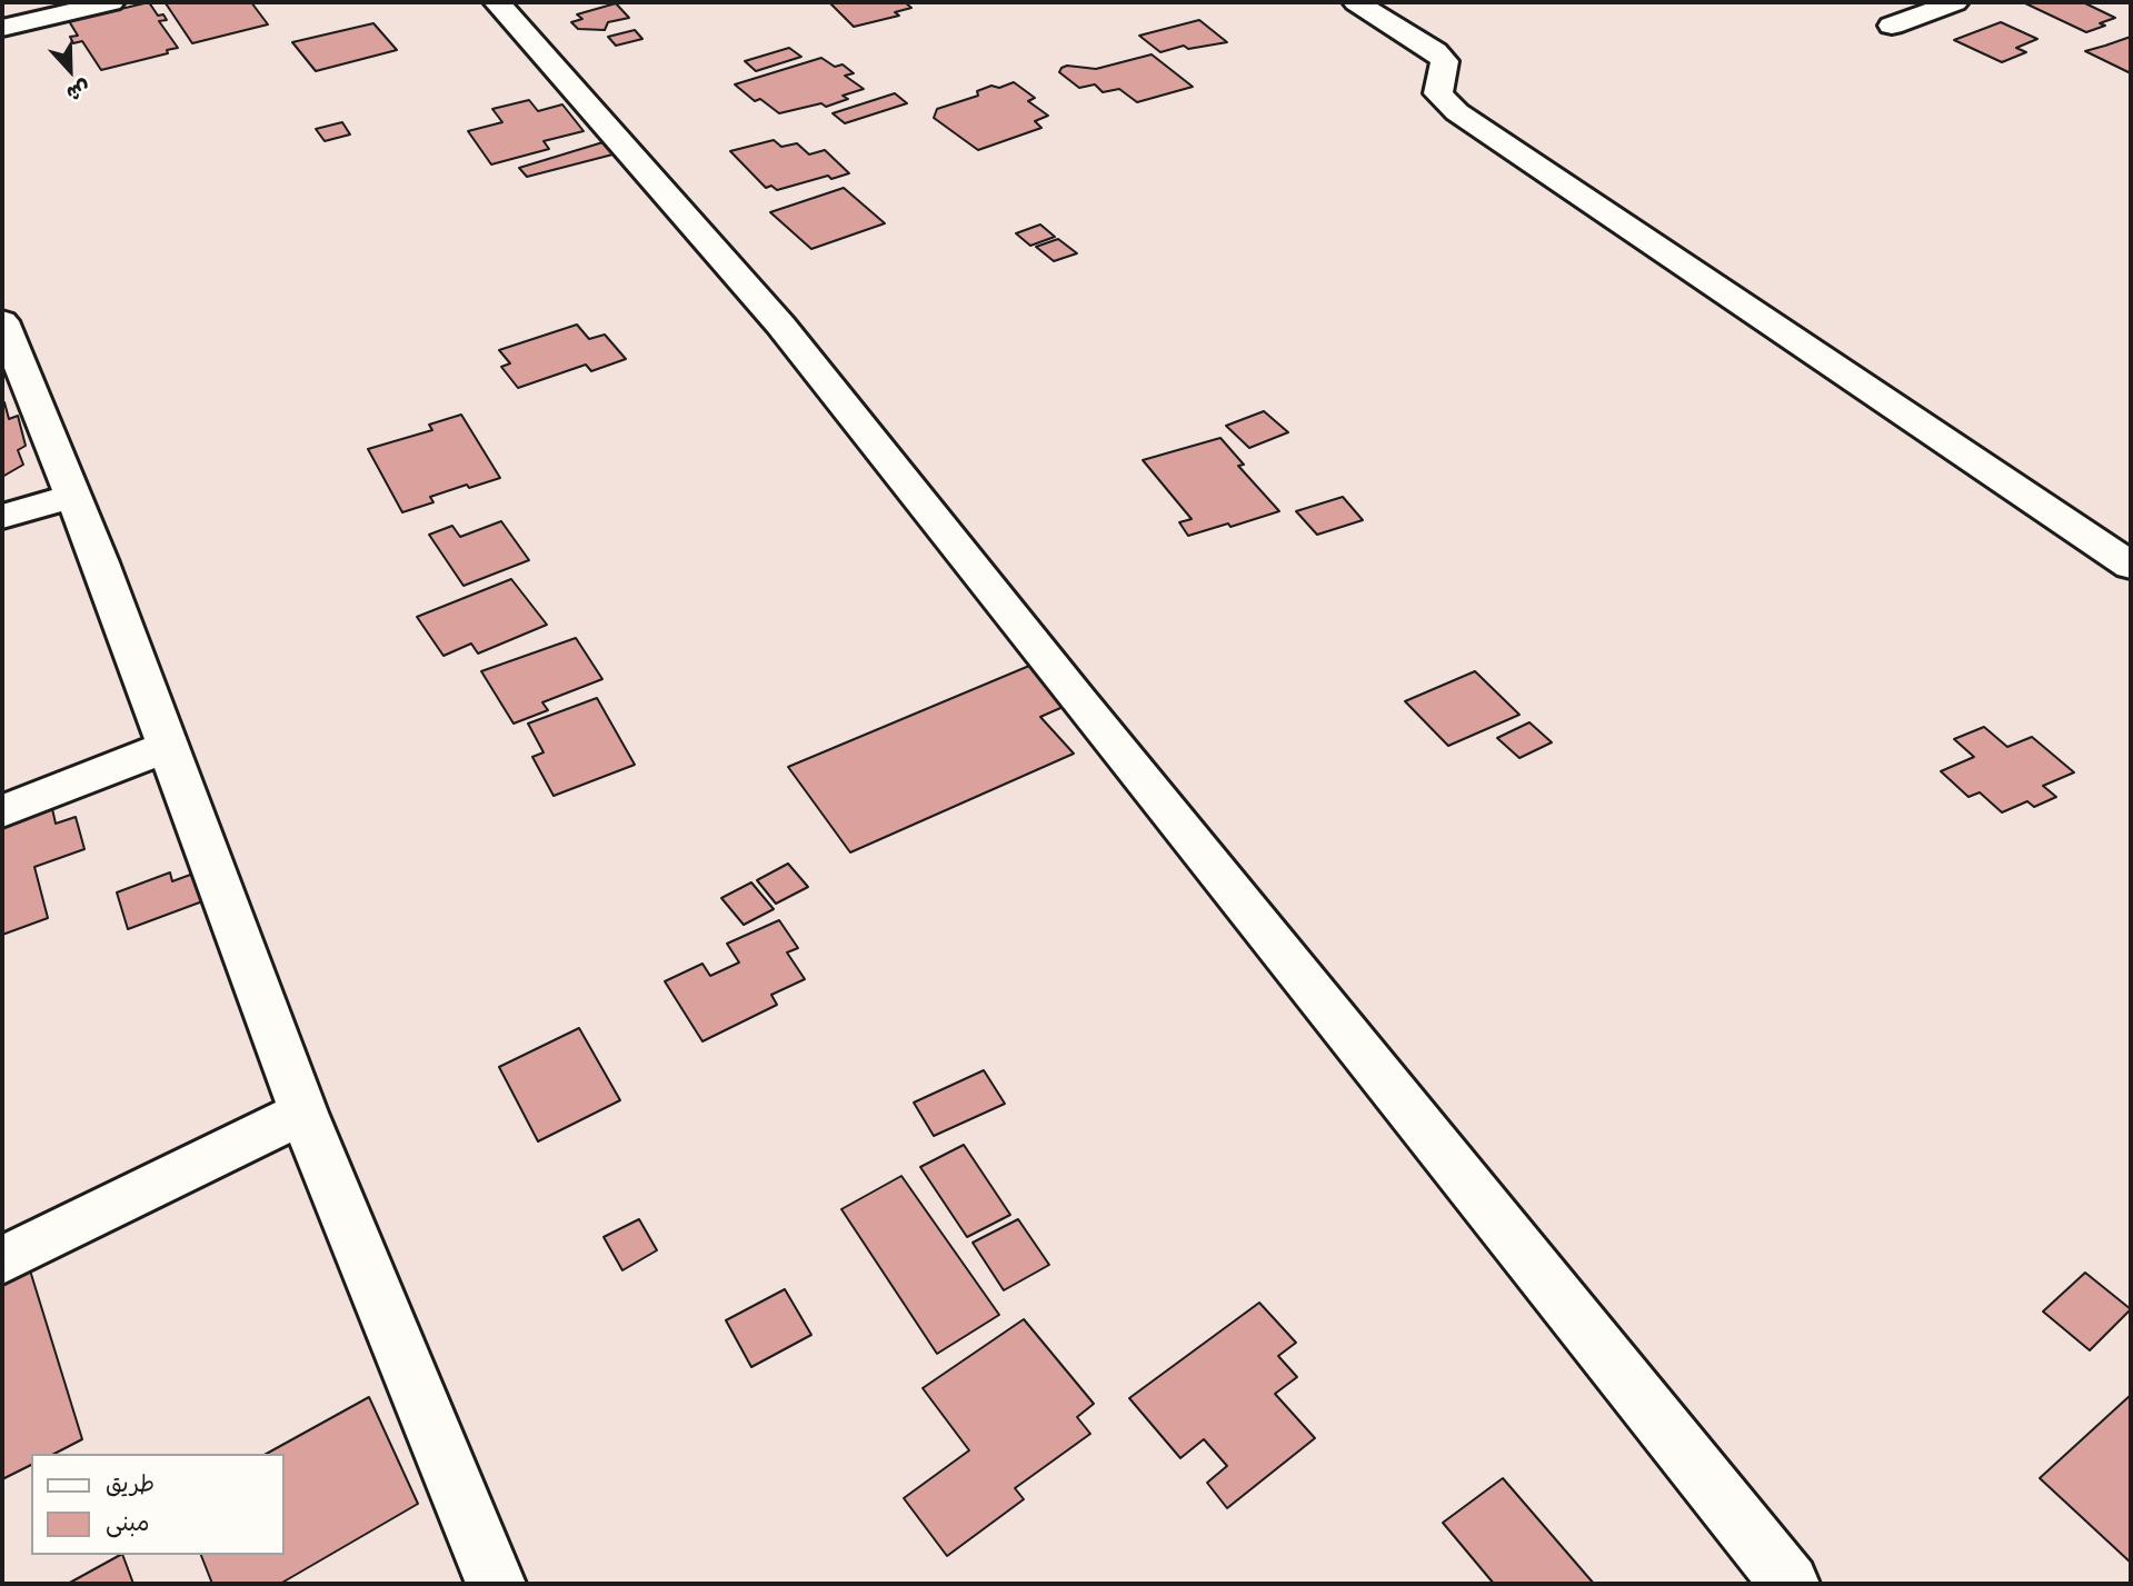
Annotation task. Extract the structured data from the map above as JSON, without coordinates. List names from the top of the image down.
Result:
{
  "legend": ["طريق", "مبنى"],
  "north": "bottom"
}
